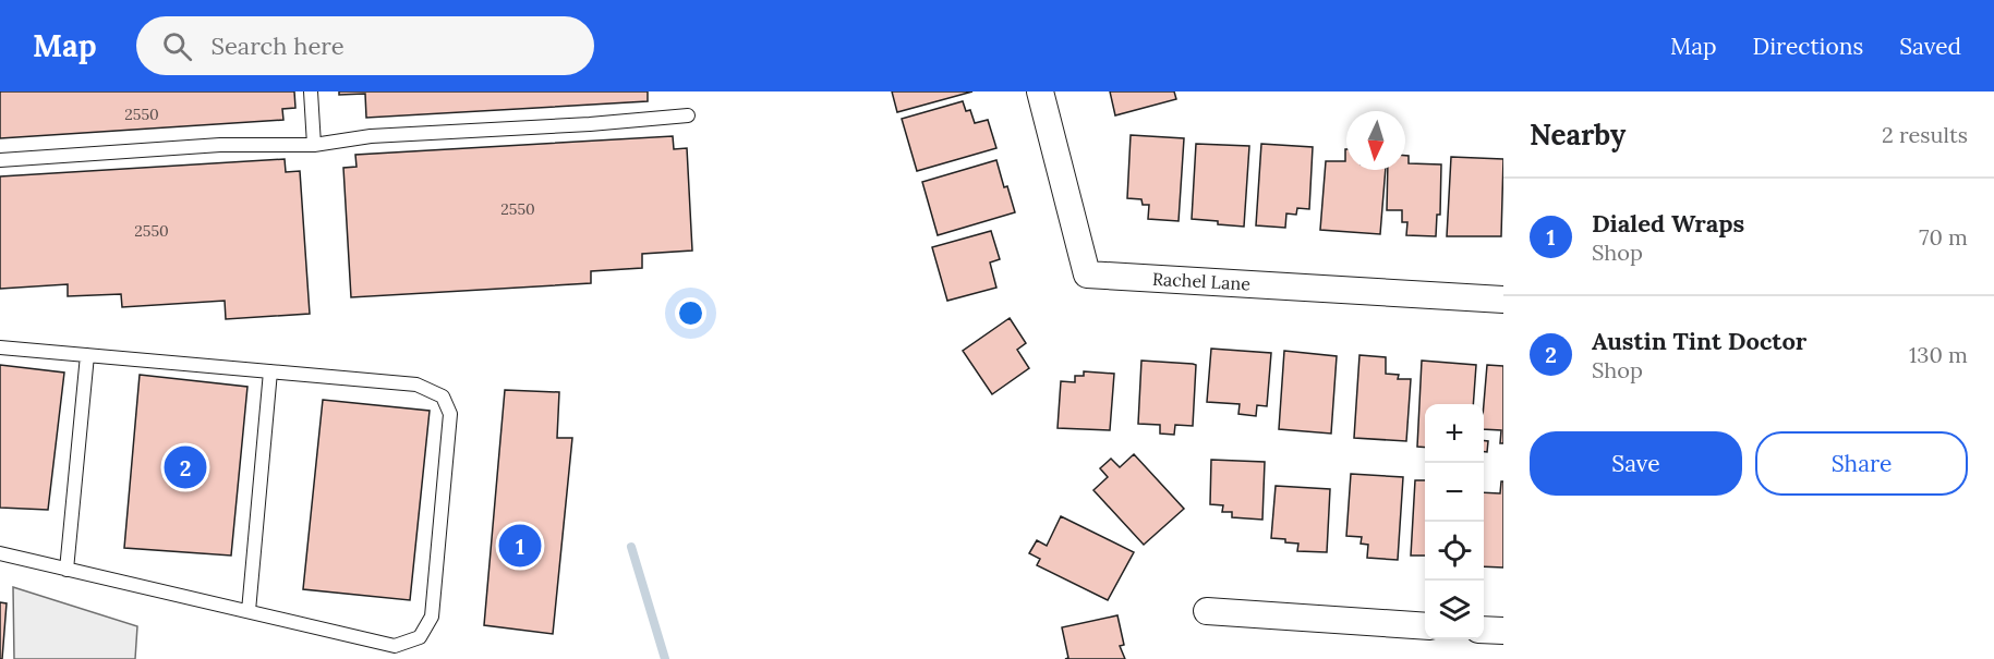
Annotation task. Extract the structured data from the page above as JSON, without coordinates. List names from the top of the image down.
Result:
{
  "streets": {
    "street": ["Rachel Lane"]
  },
  "house_numbers": ["2550", "2550", "2550"],
  "north": "bottom",
  "page": {
    "header": "Map",
    "search": "Search here",
    "nav": ["Map", "Directions", "Saved"],
    "heading": ["Nearby", "2 results"],
    "list": [
      {
        "mark": "1",
        "name": "Dialed Wraps",
        "note": "Shop",
        "value": "70 m"
      },
      {
        "mark": "2",
        "name": "Austin Tint Doctor",
        "note": "Shop",
        "value": "130 m"
      }
    ],
    "map_buttons": ["+", "−"],
    "buttons": ["Save", "Share"],
    "pins": ["2", "1"]
  }
}
